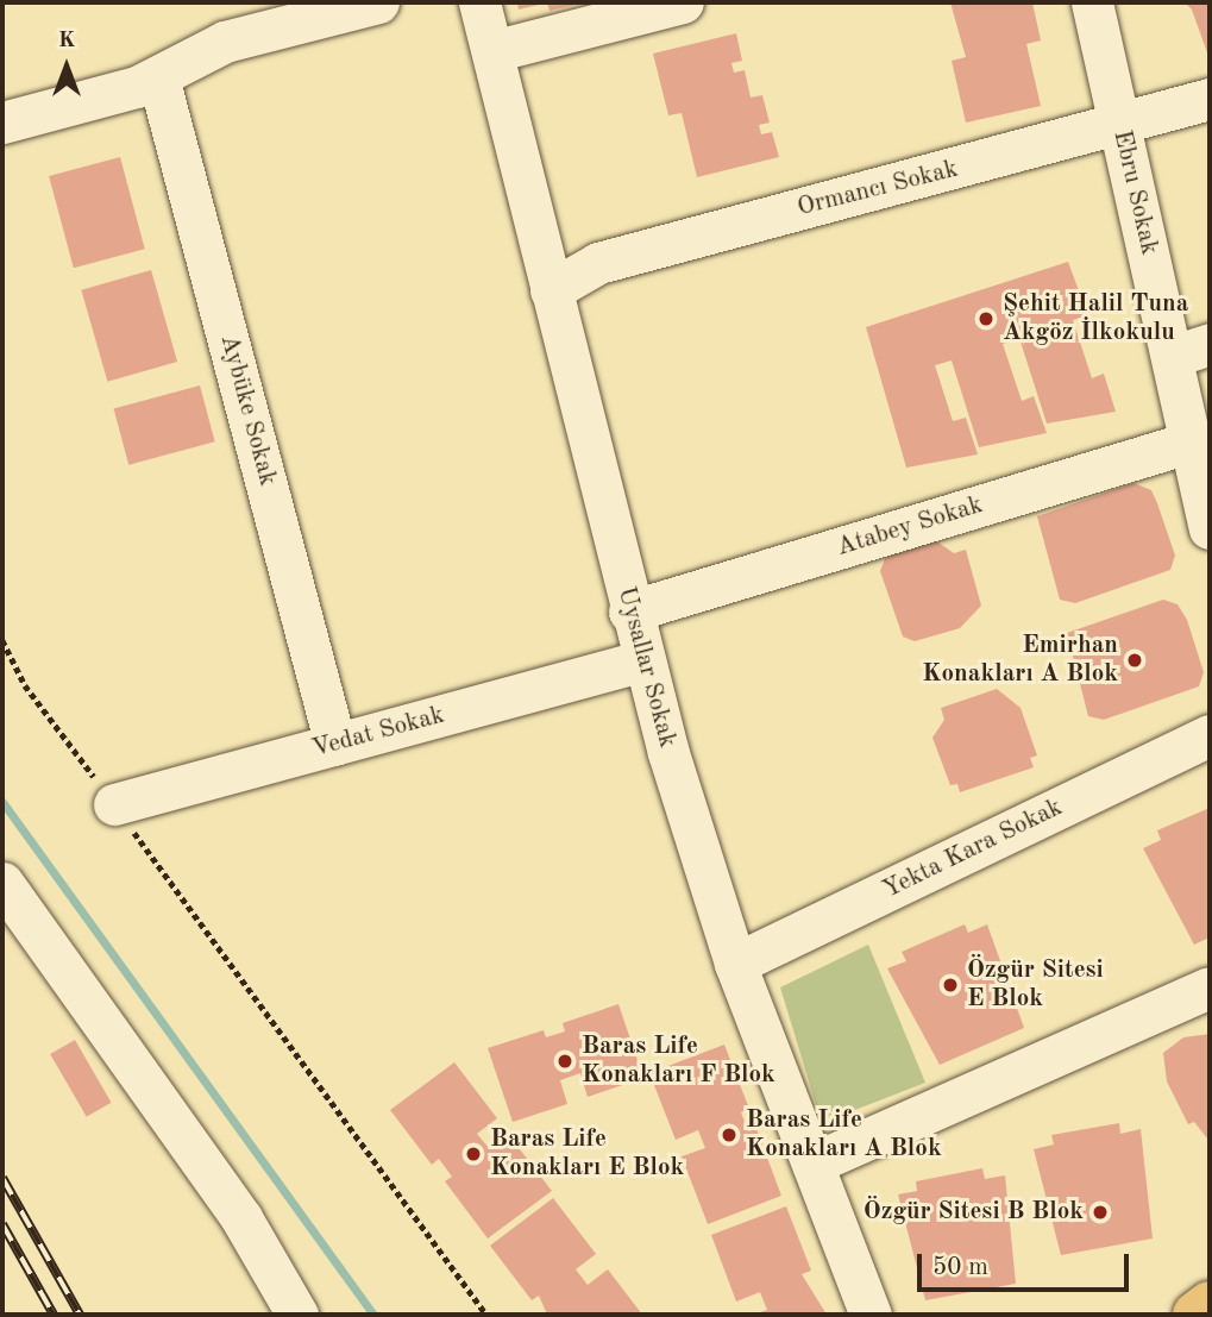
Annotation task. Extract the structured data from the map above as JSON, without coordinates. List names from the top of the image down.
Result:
{
  "streets": {
    "street": [
      "Ormancı Sokak",
      "Ebru Sokak",
      "Aybüke Sokak",
      "Atabey Sokak",
      "Uysallar Sokak",
      "Vedat Sokak",
      "Yekta Kara Sokak"
    ]
  },
  "crossings": [
    ["Ormancı Sokak", "Ebru Sokak"],
    ["Ormancı Sokak", "Uysallar Sokak"],
    ["Ebru Sokak", "Atabey Sokak"],
    ["Aybüke Sokak", "Vedat Sokak"],
    ["Atabey Sokak", "Uysallar Sokak"],
    ["Uysallar Sokak", "Vedat Sokak"],
    ["Uysallar Sokak", "Yekta Kara Sokak"]
  ],
  "places": [
    "Şehit Halil Tuna Akgöz İlkokulu",
    "Emirhan Konakları A Blok",
    "Özgür Sitesi E Blok",
    "Baras Life Konakları F Blok",
    "Baras Life Konakları A Blok",
    "Baras Life Konakları E Blok",
    "Özgür Sitesi B Blok"
  ],
  "scale_bar": "50 m",
  "north": "top"
}
